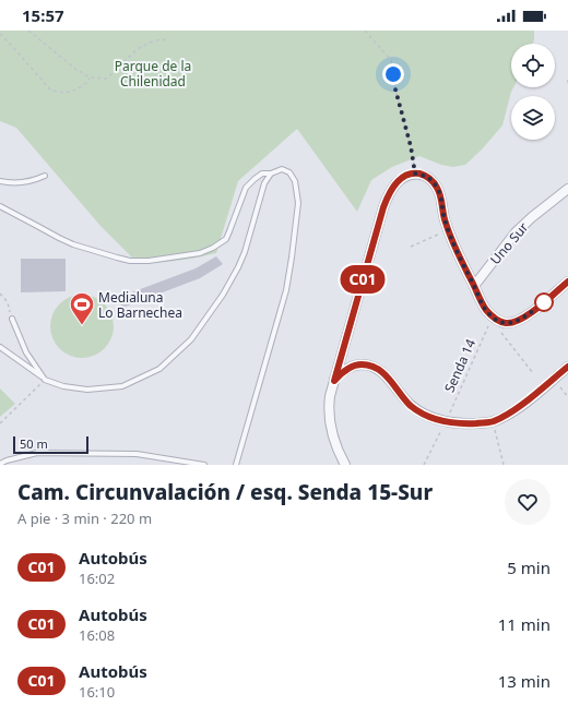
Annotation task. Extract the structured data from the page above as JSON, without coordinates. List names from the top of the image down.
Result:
{
  "streets": {
    "street": ["Uno Sur"],
    "path": ["Senda 14"]
  },
  "parks": ["Parque de la Chilenidad"],
  "places": {
    "sports": ["Medialuna Lo Barnechea"]
  },
  "lines": ["bus line C01"],
  "scale_bar": "50 m",
  "page": {
    "status": "15:57",
    "on_map": "C01",
    "scale": "50 m",
    "heading": ["Cam. Circunvalación / esq. Senda 15-Sur", "A pie · 3 min · 220 m"],
    "list": [
      {
        "mark": "C01",
        "name": "Autobús",
        "note": "16:02",
        "value": "5 min"
      },
      {
        "mark": "C01",
        "name": "Autobús",
        "note": "16:08",
        "value": "11 min"
      },
      {
        "mark": "C01",
        "name": "Autobús",
        "note": "16:10",
        "value": "13 min"
      }
    ]
  }
}
